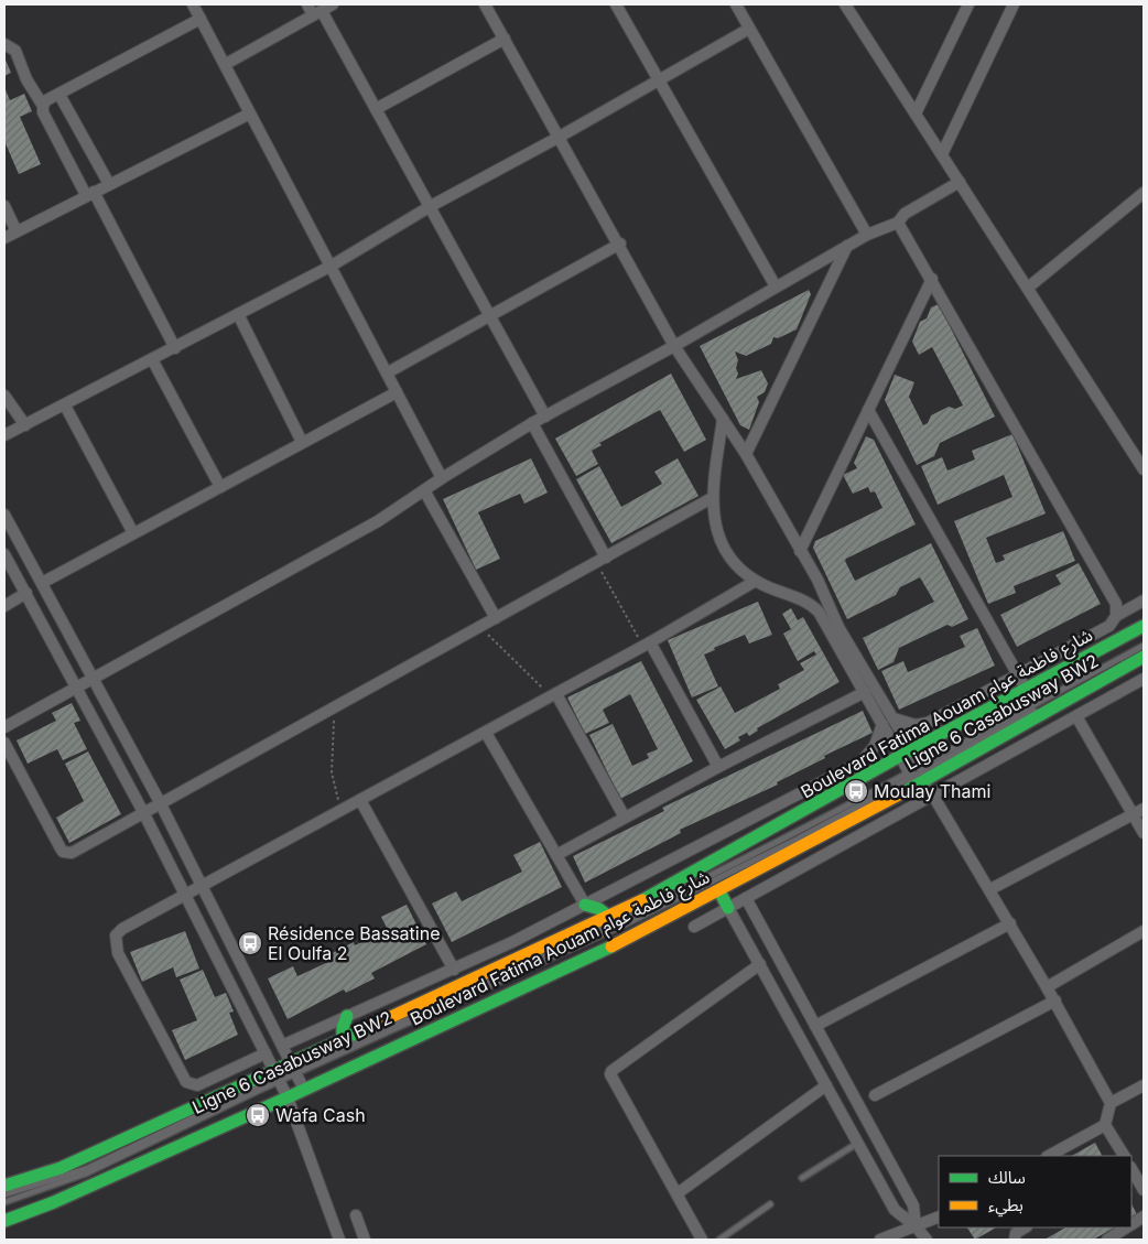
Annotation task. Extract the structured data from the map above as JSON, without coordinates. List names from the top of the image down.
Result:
{
  "streets": {
    "main road": ["Boulevard Fatima Aouam شارع فاطمة عوام"],
    "lane": ["Ligne 6 Casabusway BW2"]
  },
  "crossings": [
    ["Ligne 6 Casabusway BW2", "Boulevard Fatima Aouam شارع فاطمة عوام"]
  ],
  "places": {
    "bus stop": ["Moulay Thami", "Résidence Bassatine El Oulfa 2", "Wafa Cash"]
  },
  "legend": ["سالك", "بطيء"]
}
